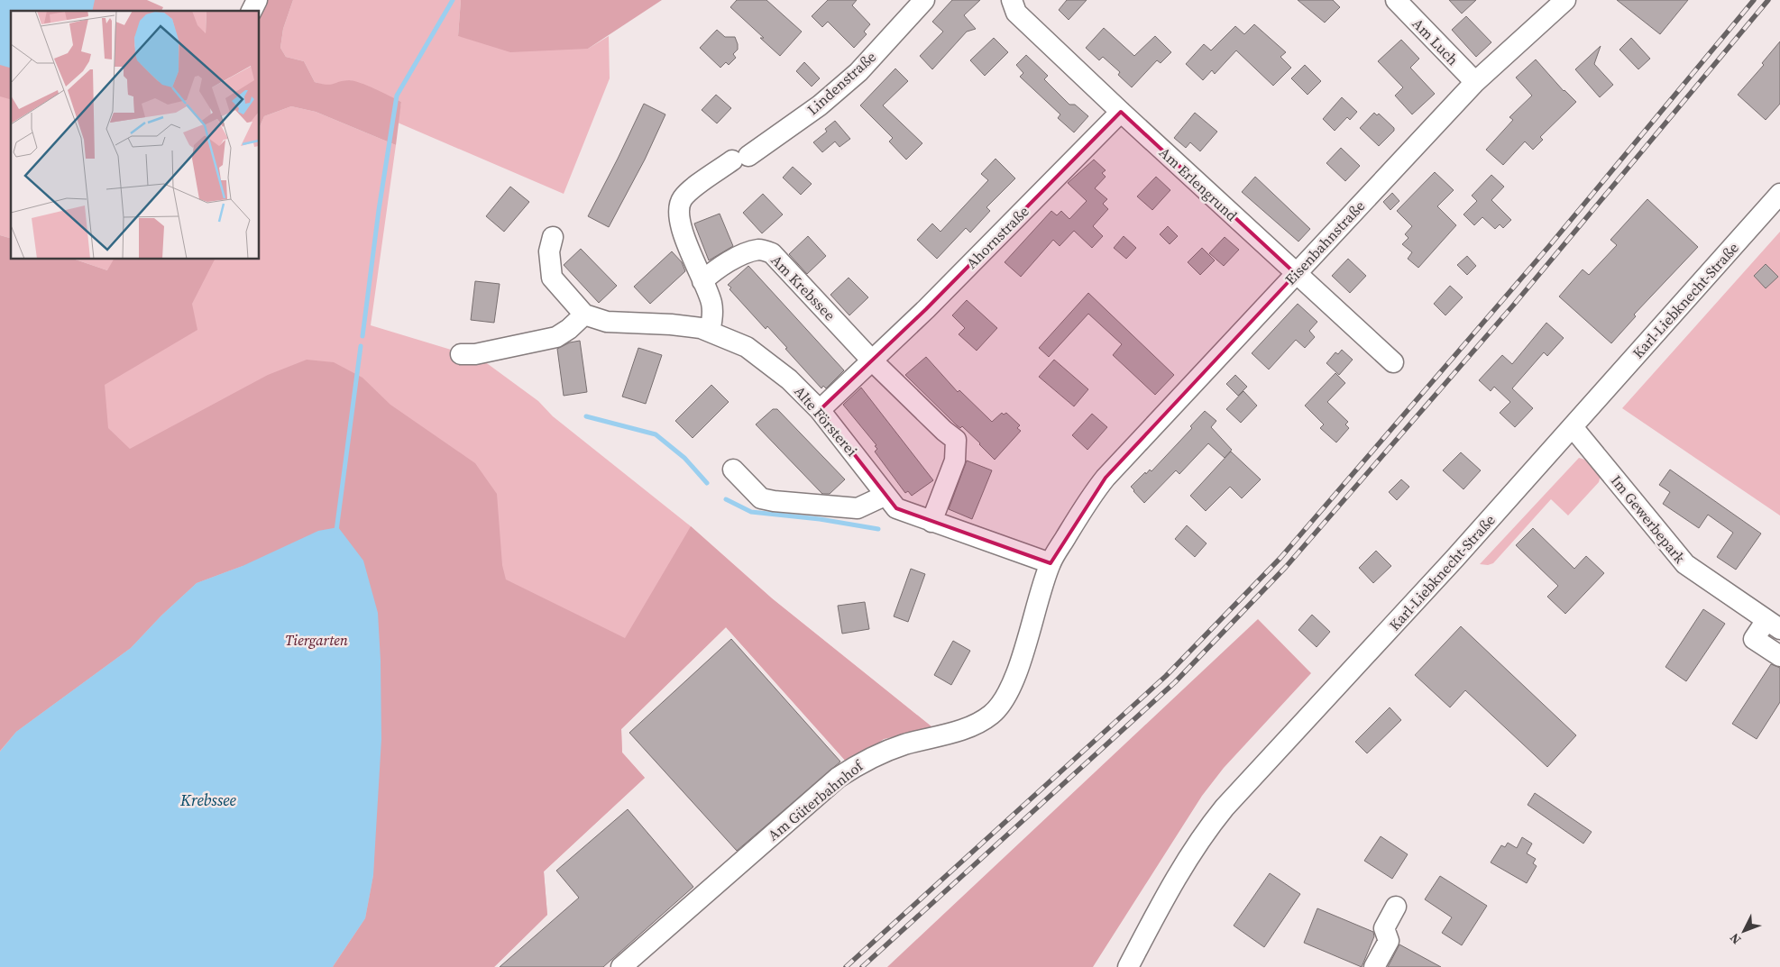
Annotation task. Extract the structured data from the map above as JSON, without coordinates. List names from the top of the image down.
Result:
{
  "streets": {
    "street": [
      "Am Luch",
      "Lindenstraße",
      "Am Erlengrund",
      "Ahornstraße",
      "Eisenbahnstraße",
      "Am Krebssee",
      "Karl-Liebknecht-Straße",
      "Alte Försterei",
      "Im Gewerbepark",
      "Am Güterbahnhof"
    ]
  },
  "crossings": [
    ["Am Luch", "Eisenbahnstraße"],
    ["Lindenstraße", "Am Krebssee"],
    ["Am Erlengrund", "Ahornstraße"],
    ["Am Erlengrund", "Eisenbahnstraße"],
    ["Ahornstraße", "Am Krebssee"],
    ["Eisenbahnstraße", "Am Güterbahnhof"],
    ["Am Krebssee", "Alte Försterei"],
    ["Karl-Liebknecht-Straße", "Im Gewerbepark"],
    ["Alte Försterei", "Am Güterbahnhof"]
  ],
  "water": ["Krebssee"],
  "parks": ["Tiergarten"],
  "north": "bottom left"
}
